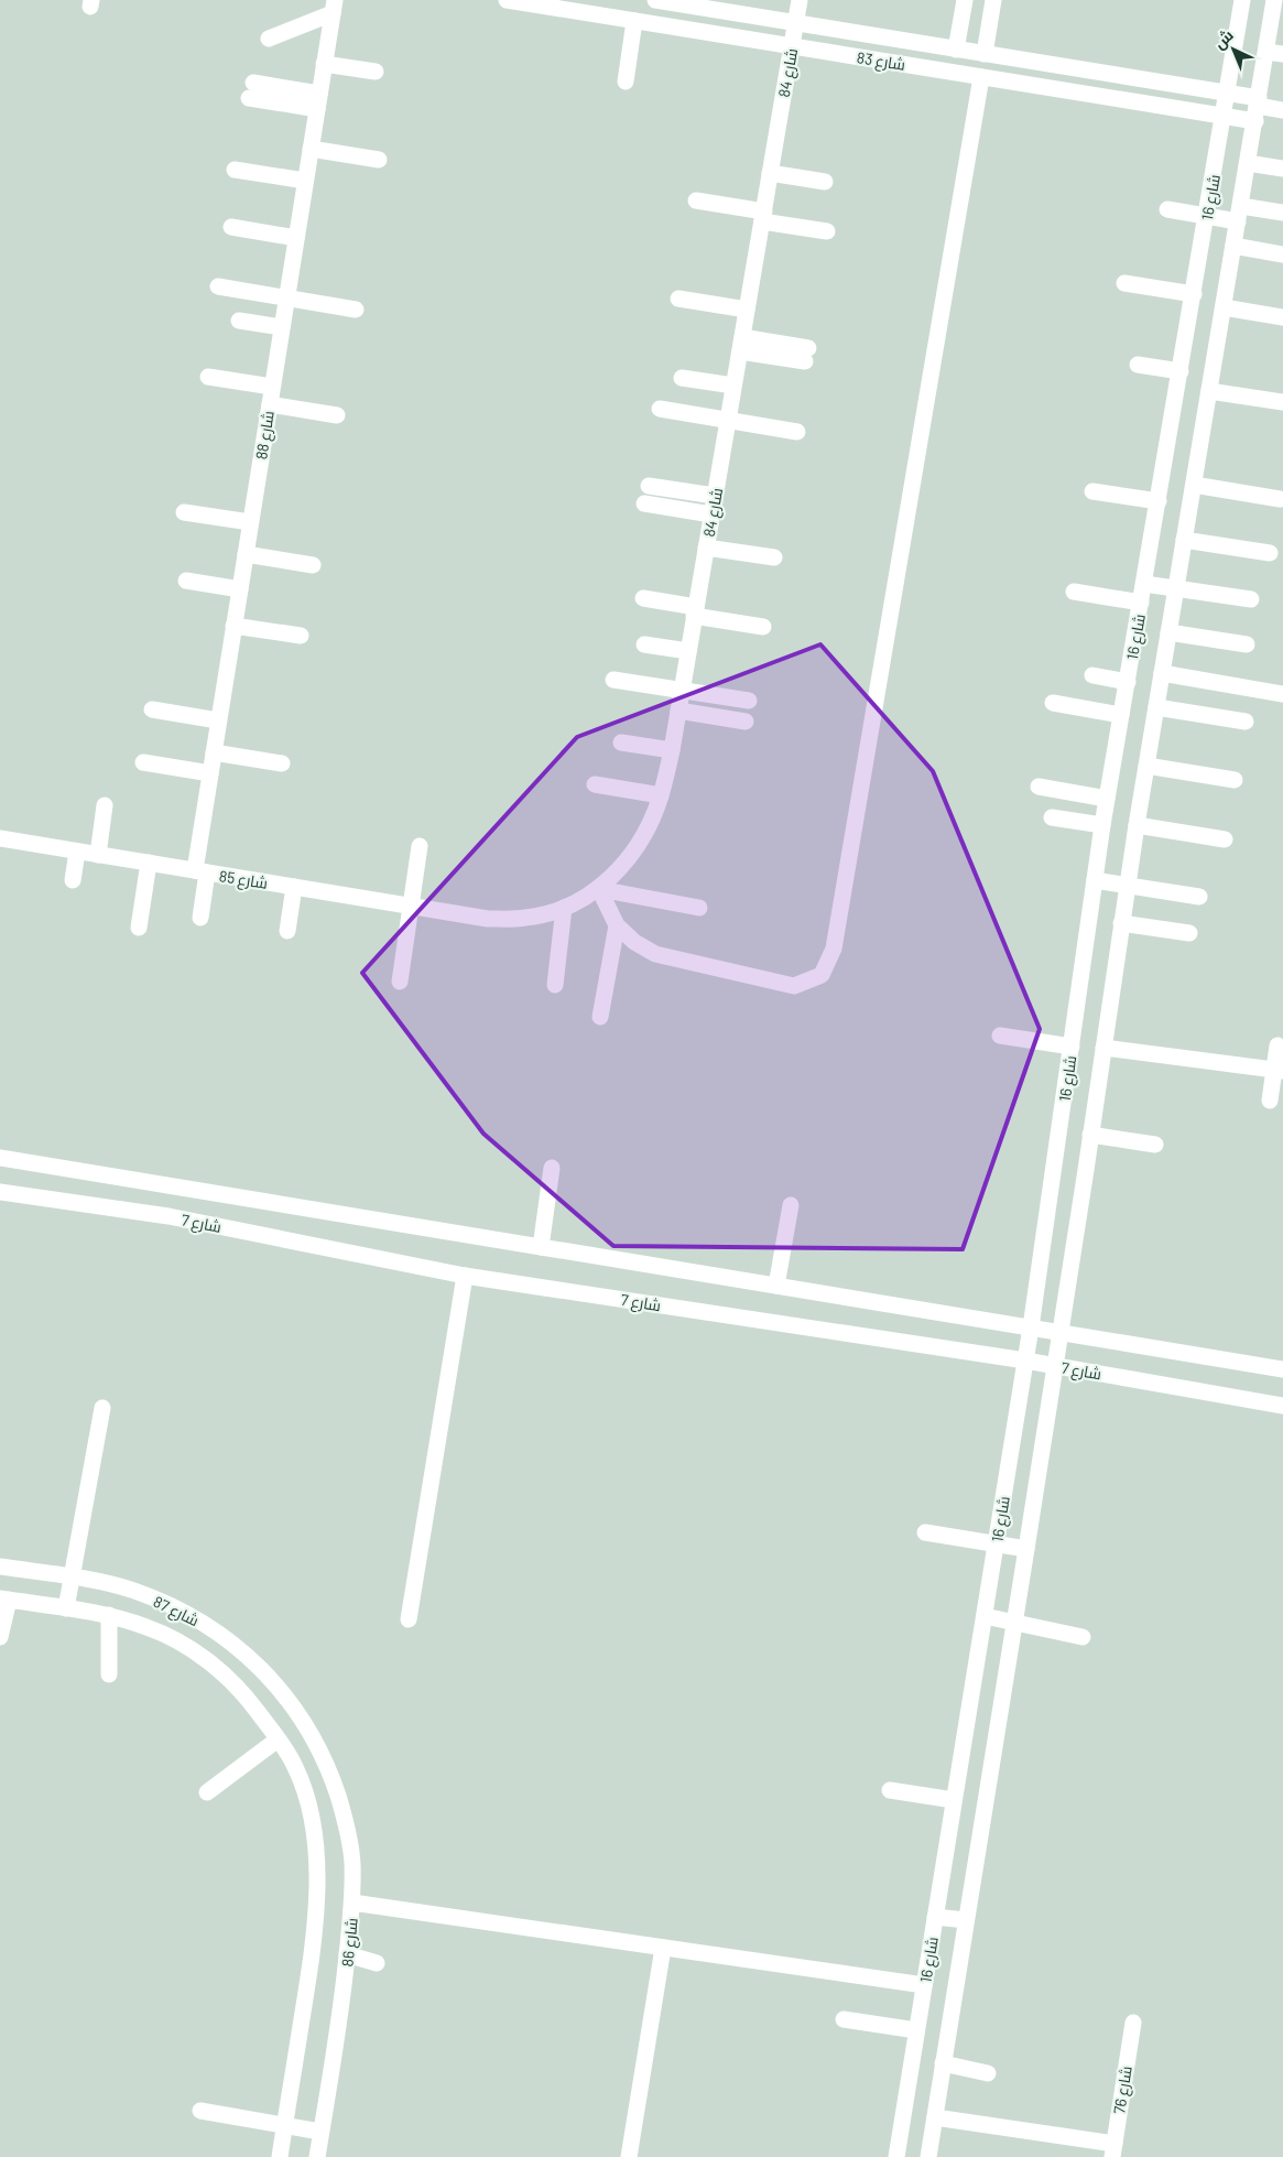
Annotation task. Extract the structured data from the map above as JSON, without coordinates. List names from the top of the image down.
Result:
{
  "streets": {
    "street": [
      "شارع 83",
      "شارع 84",
      "شارع 16",
      "شارع 88",
      "شارع 85",
      "شارع 7",
      "شارع 87",
      "شارع 86",
      "شارع 76"
    ]
  },
  "crossings": [
    ["شارع 83", "شارع 84"],
    ["شارع 83", "شارع 16"],
    ["شارع 84", "شارع 85"],
    ["شارع 16", "شارع 7"],
    ["شارع 88", "شارع 85"],
    ["شارع 87", "شارع 86"]
  ],
  "north": "top left"
}
